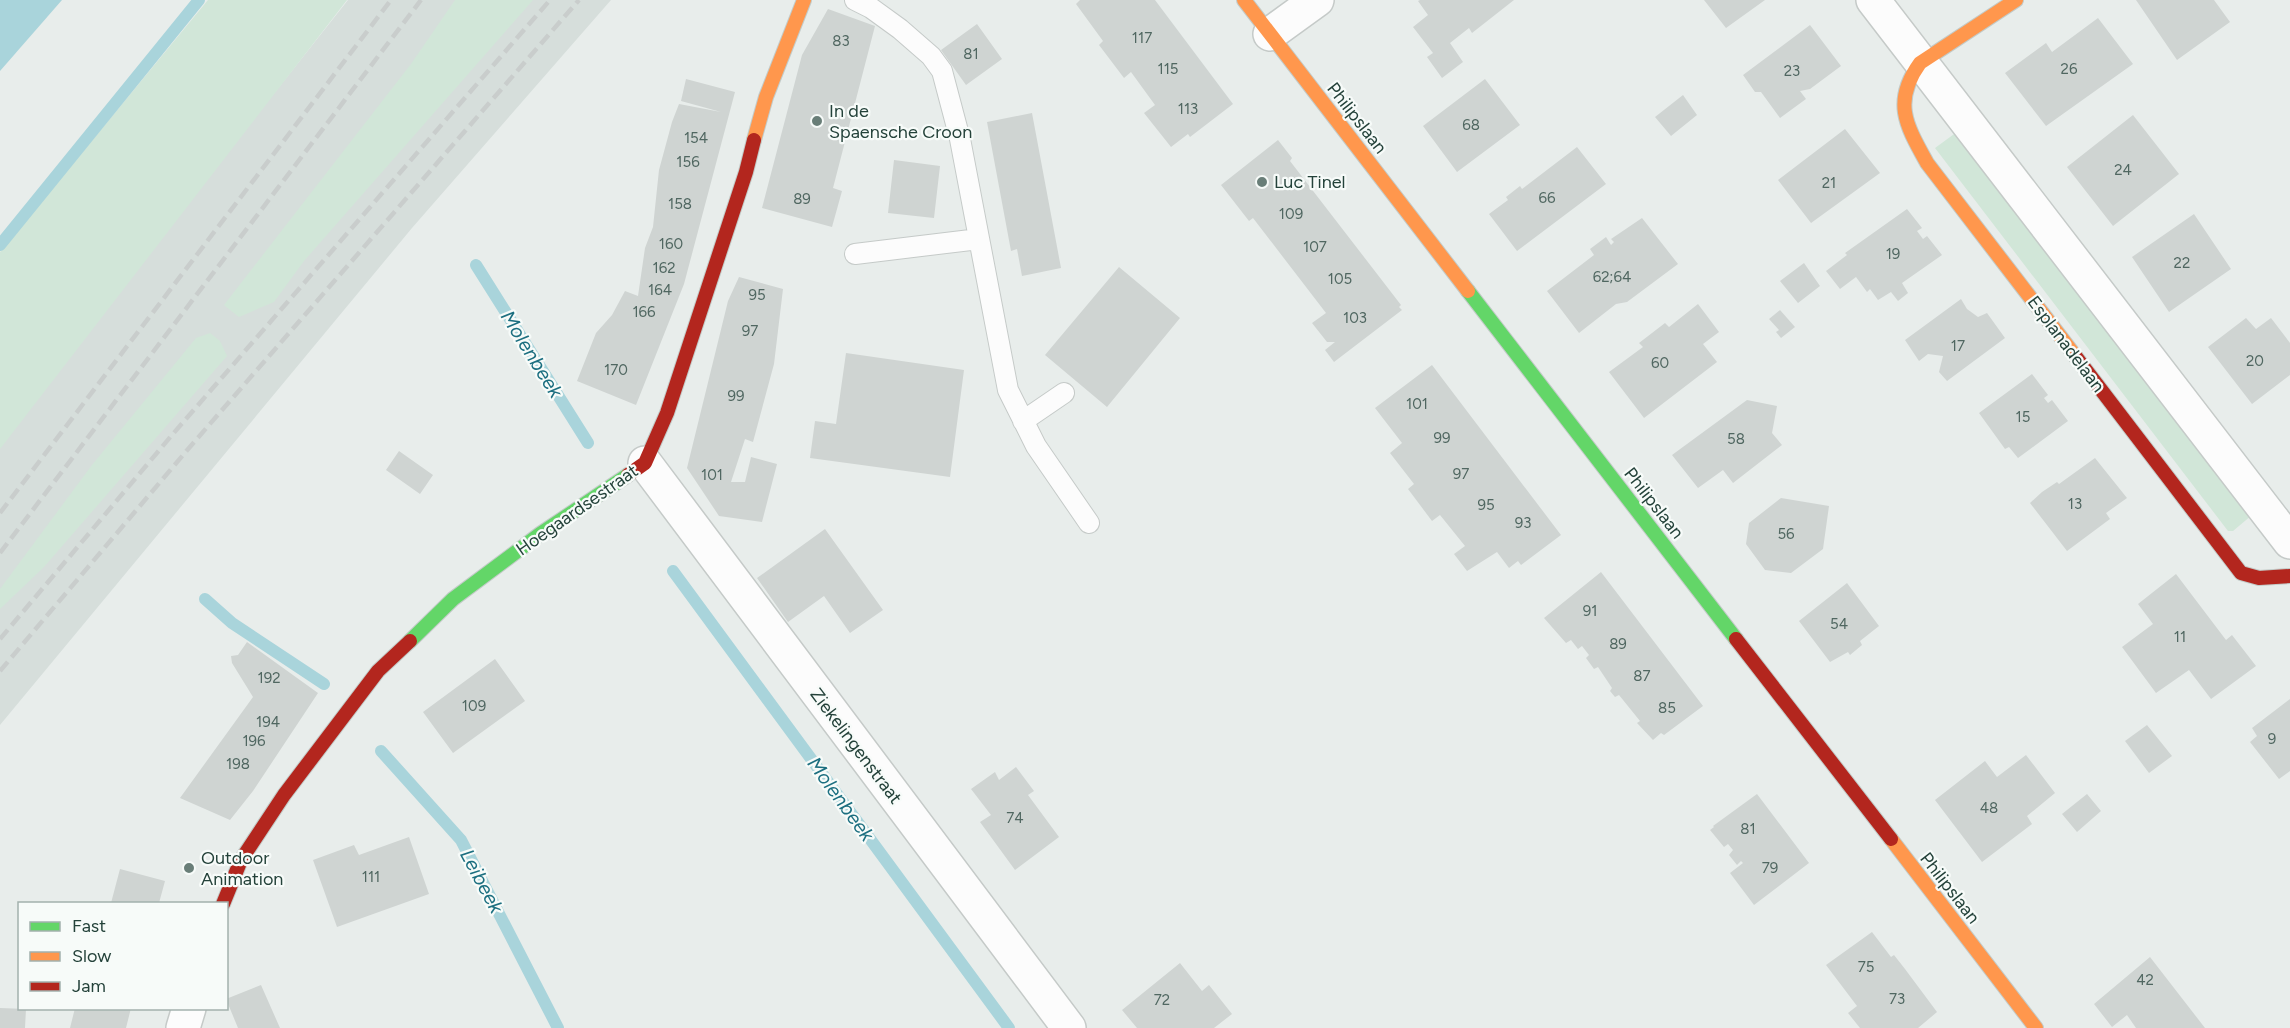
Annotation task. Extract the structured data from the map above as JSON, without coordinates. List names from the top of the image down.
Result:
{
  "streets": {
    "street": [
      "Philipslaan",
      "Esplanadelaan",
      "Hoegaardsestraat",
      "Ziekelingenstraat"
    ]
  },
  "crossings": [
    ["Hoegaardsestraat", "Ziekelingenstraat"]
  ],
  "water": ["Molenbeek", "Leibeek"],
  "places": ["In de Spaensche Croon", "Luc Tinel", "Outdoor Animation"],
  "house_numbers": [
    "117",
    "83",
    "81",
    "115",
    "26",
    "23",
    "113",
    "68",
    "154",
    "156",
    "24",
    "21",
    "66",
    "89",
    "158",
    "109",
    "160",
    "107",
    "19",
    "22",
    "162",
    "62;64",
    "105",
    "164",
    "95",
    "166",
    "103",
    "97",
    "17",
    "20",
    "60",
    "170",
    "99",
    "101",
    "15",
    "99",
    "58",
    "97",
    "101",
    "13",
    "95",
    "93",
    "56",
    "91",
    "54",
    "11",
    "89",
    "87",
    "192",
    "109",
    "85",
    "194",
    "9",
    "196",
    "198",
    "48",
    "74",
    "81",
    "79",
    "111",
    "75",
    "42",
    "73",
    "72"
  ],
  "legend": ["Fast", "Slow", "Jam"]
}
